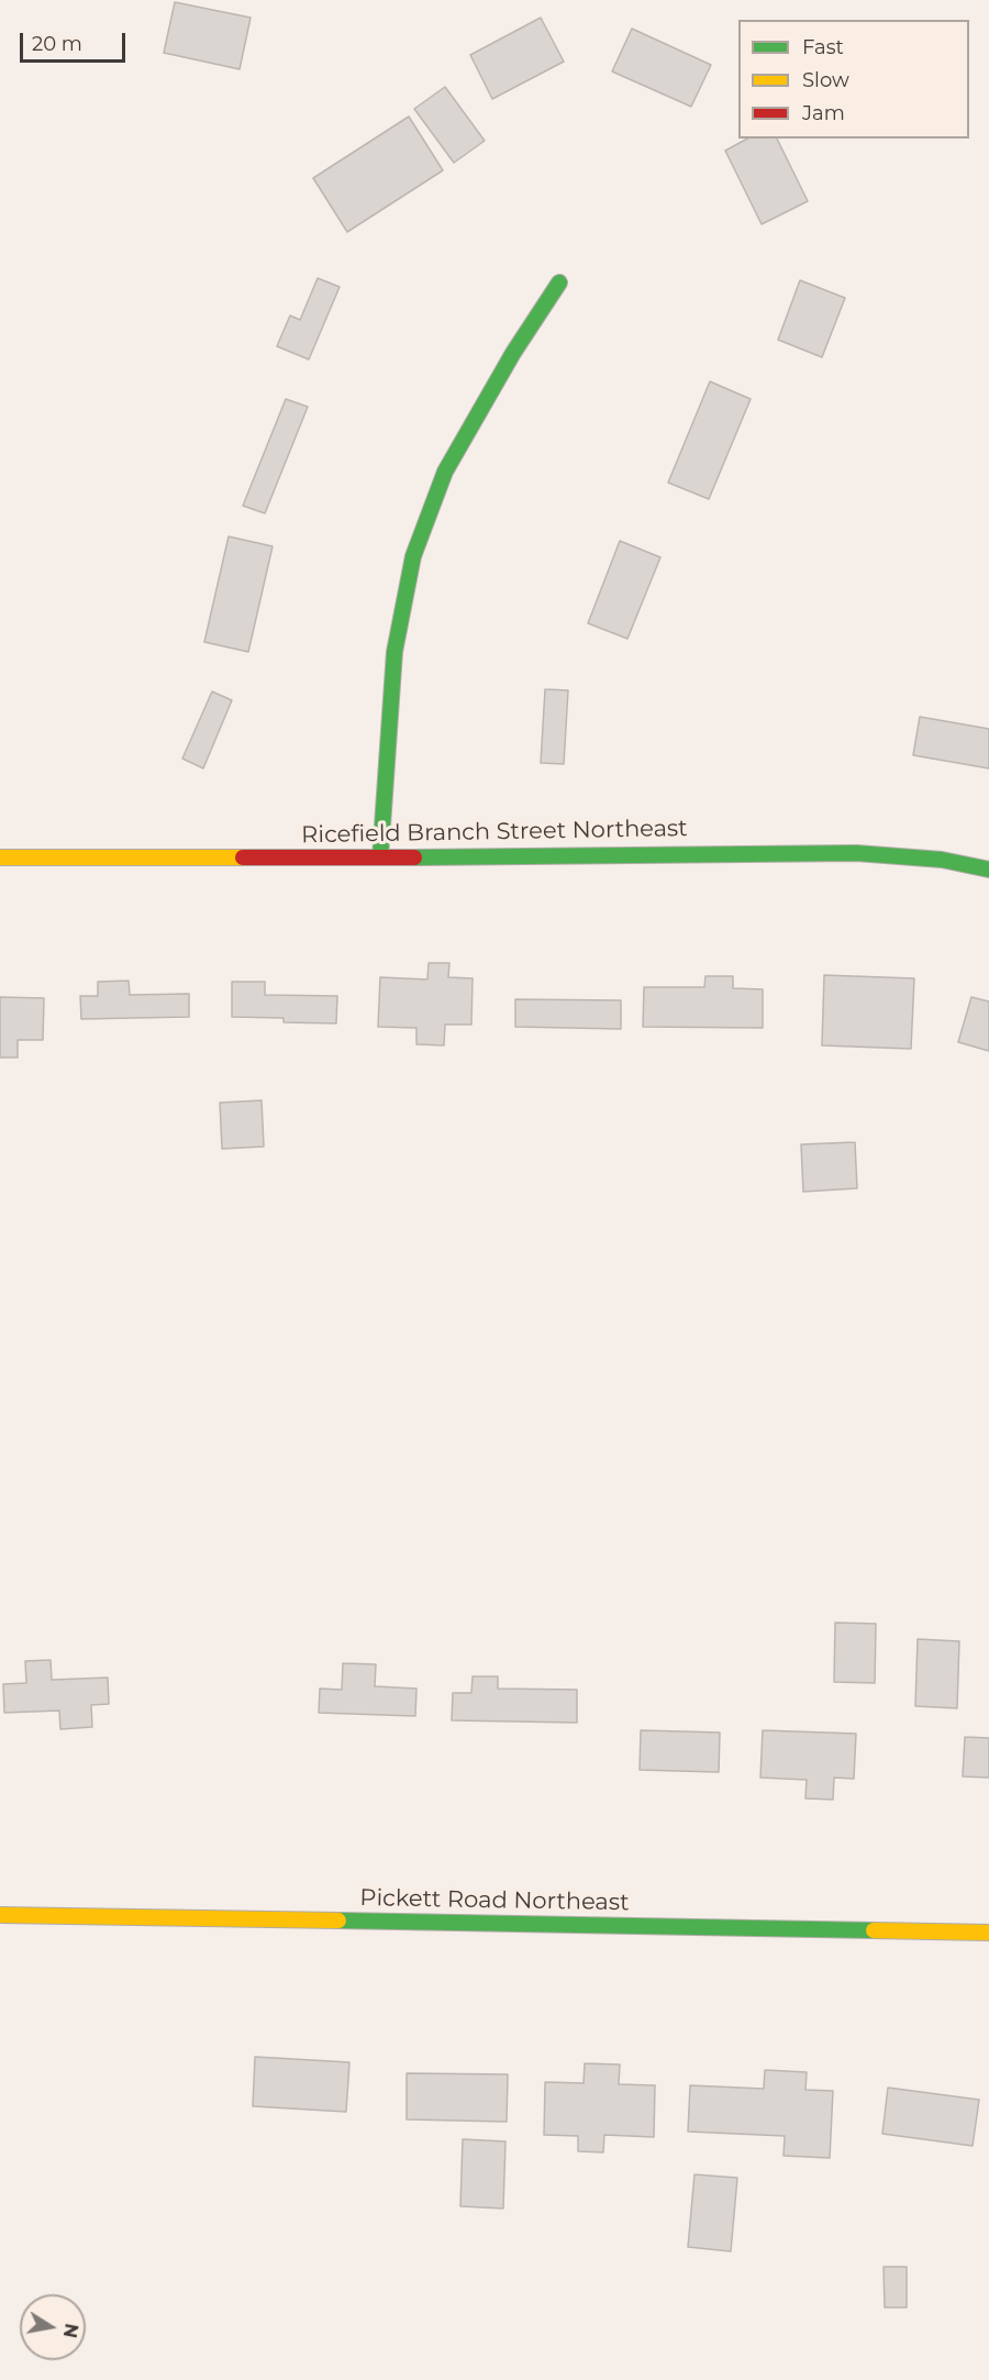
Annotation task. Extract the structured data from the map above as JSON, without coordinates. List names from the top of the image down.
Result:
{
  "streets": {
    "street": ["Ricefield Branch Street Northeast", "Pickett Road Northeast"]
  },
  "legend": ["Fast", "Slow", "Jam"],
  "scale_bar": "20 m",
  "north": "right"
}
